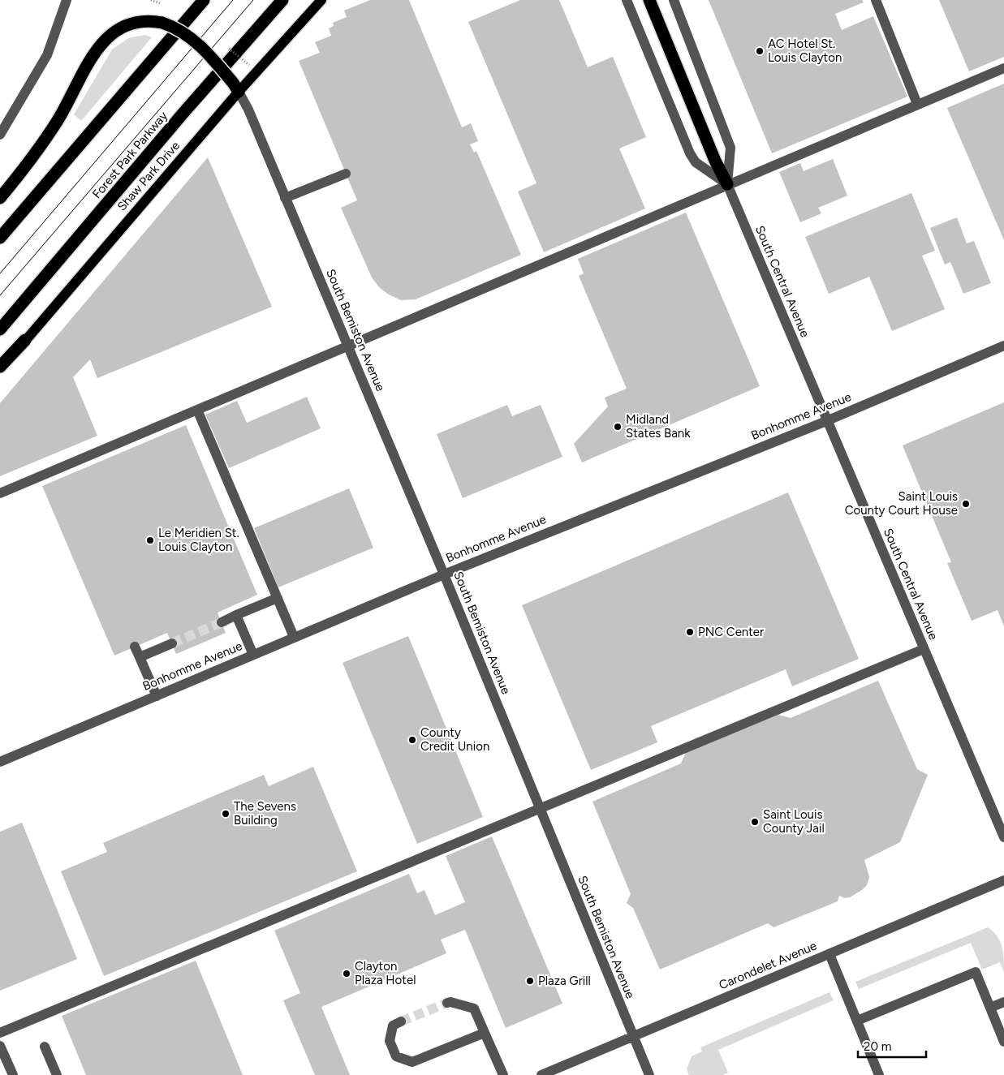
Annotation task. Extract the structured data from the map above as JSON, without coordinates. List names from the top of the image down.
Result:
{
  "streets": {
    "highway": ["Forest Park Parkway"],
    "main road": ["Shaw Park Drive"],
    "street": [
      "South Central Avenue",
      "South Bemiston Avenue",
      "Bonhomme Avenue",
      "Carondelet Avenue"
    ]
  },
  "crossings": [
    ["Shaw Park Drive", "South Bemiston Avenue"],
    ["South Central Avenue", "Bonhomme Avenue"],
    ["South Bemiston Avenue", "Bonhomme Avenue"],
    ["South Bemiston Avenue", "Carondelet Avenue"]
  ],
  "places": [
    "AC Hotel St. Louis Clayton",
    "Midland States Bank",
    "Saint Louis County Court House",
    "Le Meridien St. Louis Clayton",
    "PNC Center",
    "County Credit Union",
    "The Sevens Building",
    "Saint Louis County Jail",
    "Clayton Plaza Hotel",
    "Plaza Grill"
  ],
  "scale_bar": "20 m"
}
